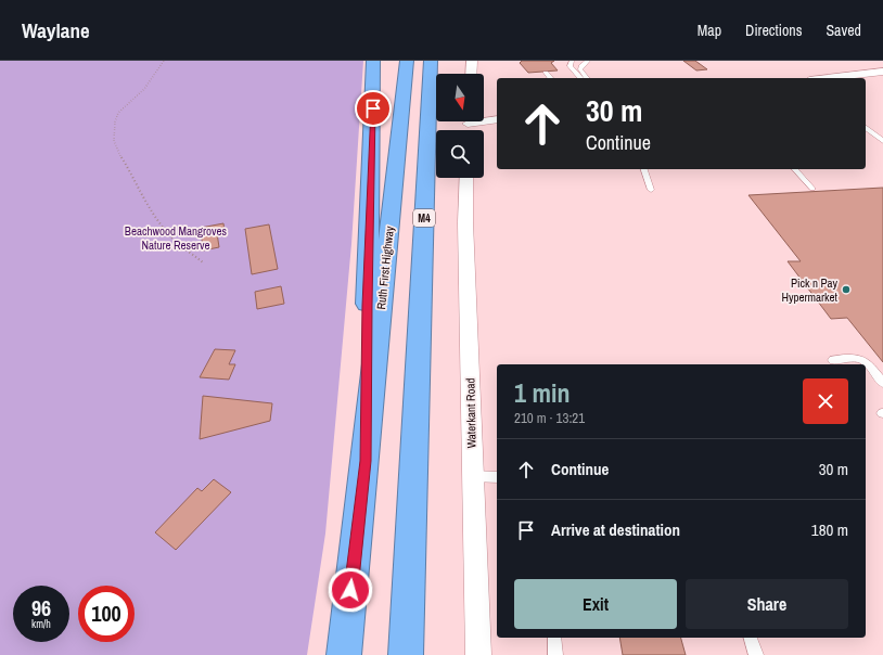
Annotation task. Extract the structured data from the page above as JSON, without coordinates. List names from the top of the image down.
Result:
{
  "streets": {
    "highway": ["M4", "Ruth First Highway"],
    "street": ["Waterkant Road"]
  },
  "parks": ["Beachwood Mangroves Nature Reserve"],
  "places": ["Pick n Pay Hypermarket"],
  "north": "bottom",
  "page": {
    "header": "Waylane",
    "nav": ["Map", "Directions", "Saved"],
    "turn": ["30 m", "Continue"],
    "heading": ["1 min", "210 m · 13:21"],
    "list": [
      {
        "name": "Continue",
        "value": "30 m"
      },
      {
        "name": "Arrive at destination",
        "value": "180 m"
      }
    ],
    "buttons": ["Exit", "Share"],
    "speed": "96 km/h",
    "limit": "100"
  }
}
